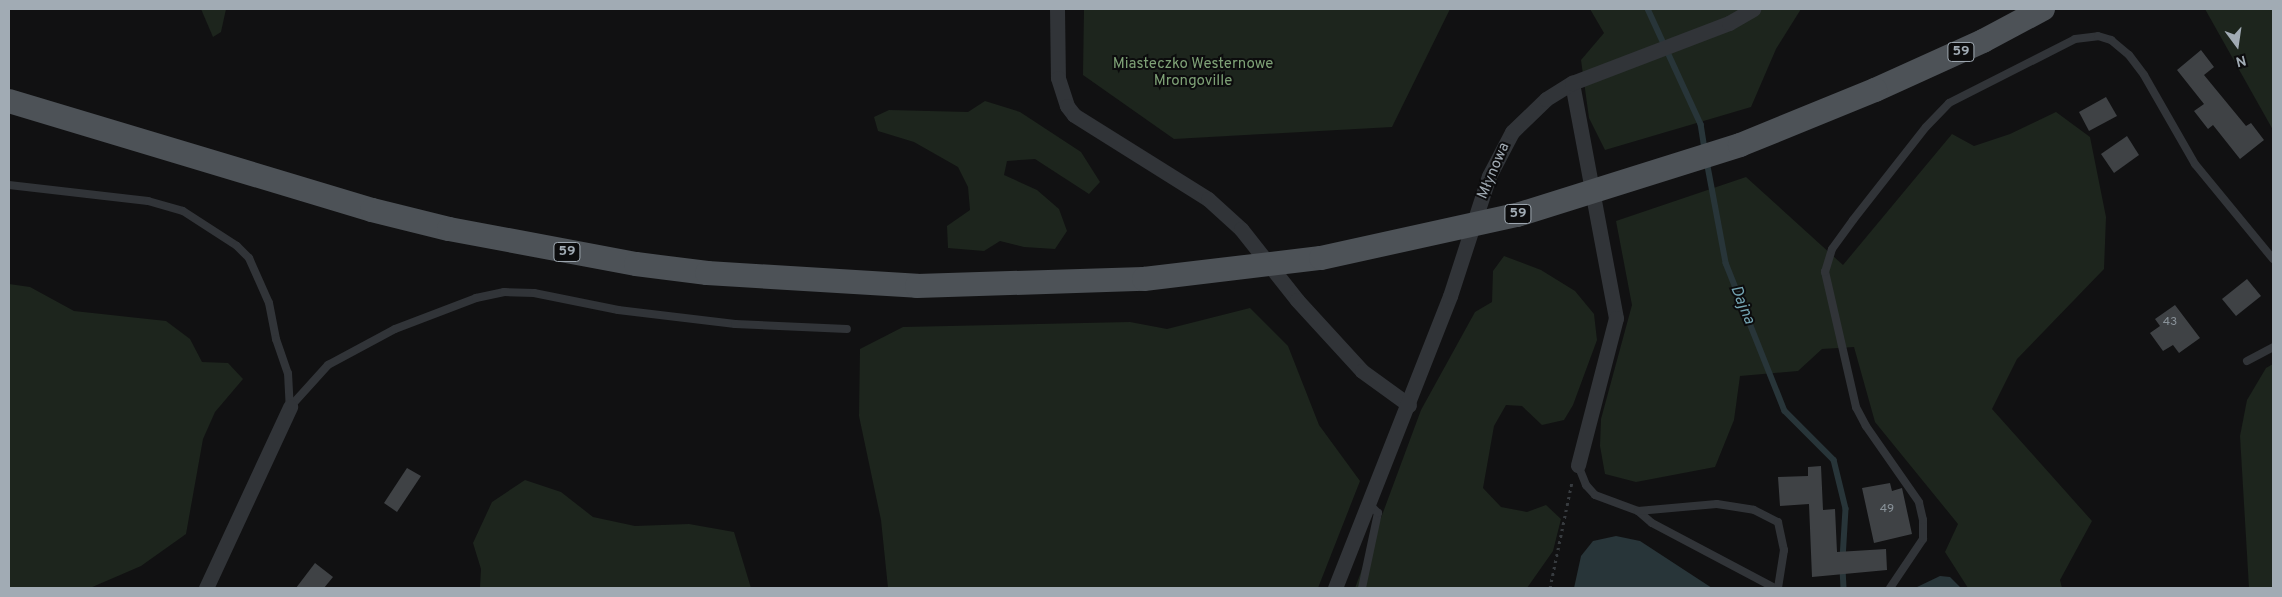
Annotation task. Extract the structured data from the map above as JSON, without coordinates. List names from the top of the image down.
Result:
{
  "streets": {
    "main road": ["59"],
    "street": ["Młynowa"]
  },
  "water": ["Dajna"],
  "parks": ["Miasteczko Westernowe Mrongoville"],
  "house_numbers": ["43", "49"],
  "north": "bottom"
}
